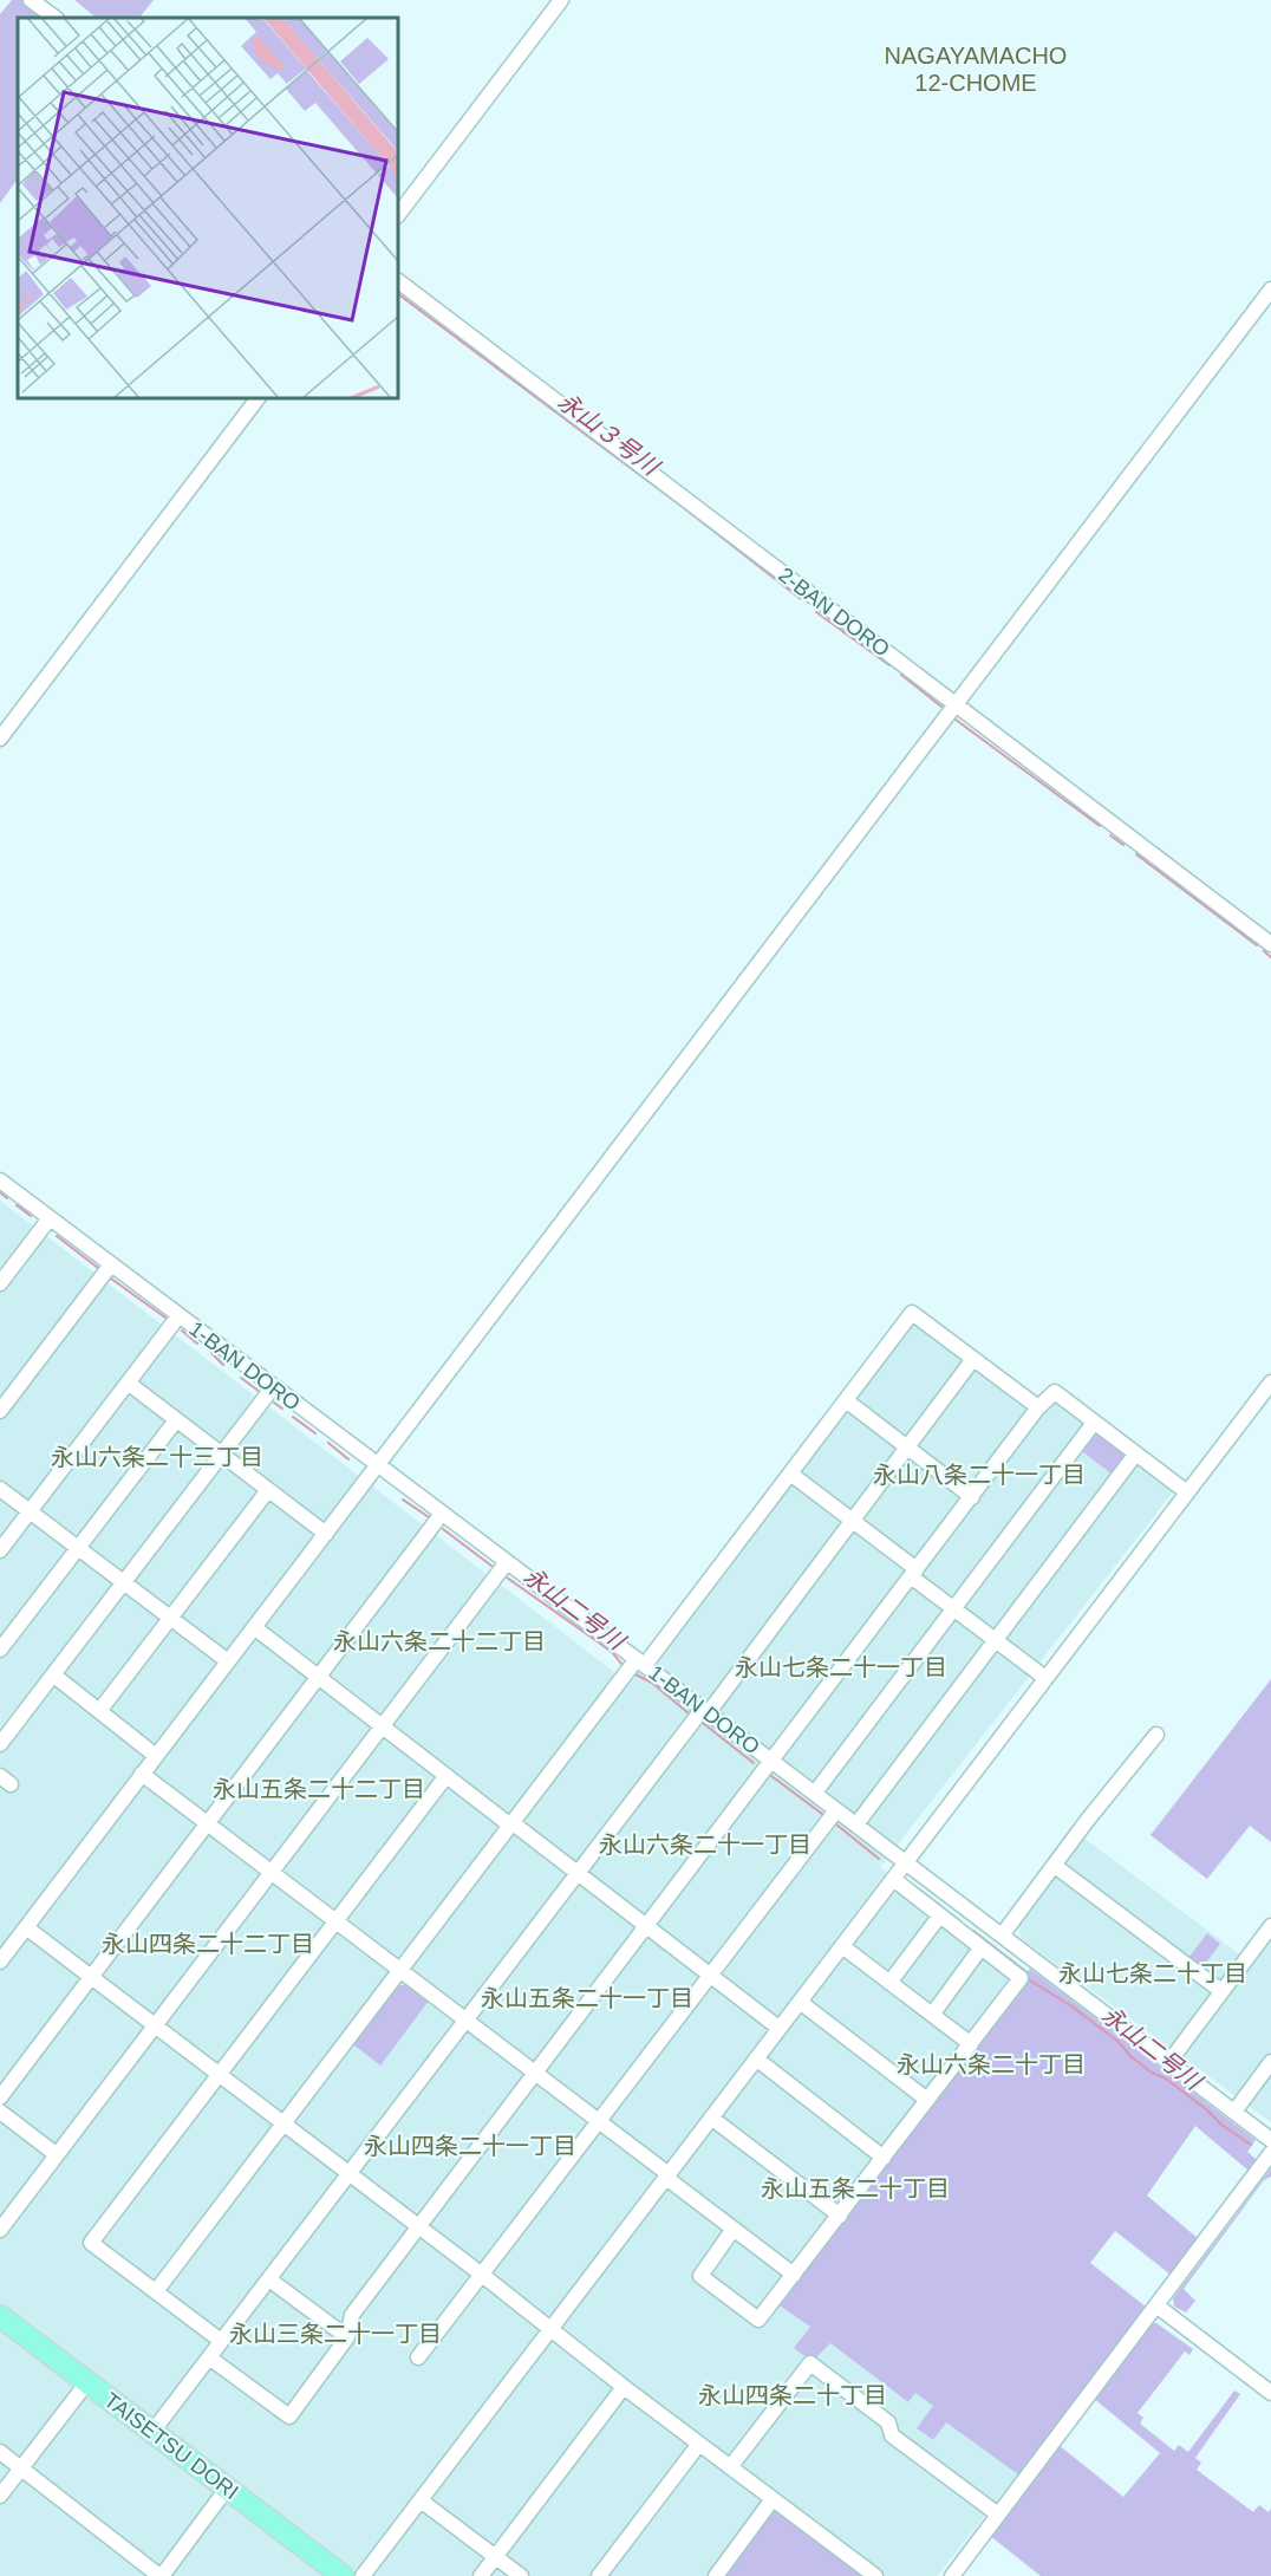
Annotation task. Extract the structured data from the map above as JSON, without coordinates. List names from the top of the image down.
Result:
{
  "streets": {
    "highway": ["TAISETSU DORI"],
    "street": ["2-BAN DORO", "1-BAN DORO"]
  },
  "districts": [
    "NAGAYAMACHO 12-CHOME",
    "永山六条二十三丁目",
    "永山八条二十一丁目",
    "永山六条二十二丁目",
    "永山七条二十一丁目",
    "永山五条二十二丁目",
    "永山六条二十一丁目",
    "永山四条二十二丁目",
    "永山七条二十丁目",
    "永山五条二十一丁目",
    "永山六条二十丁目",
    "永山四条二十一丁目",
    "永山五条二十丁目",
    "永山三条二十一丁目",
    "永山四条二十丁目"
  ],
  "water": ["永山３号川", "永山二号川"]
}
